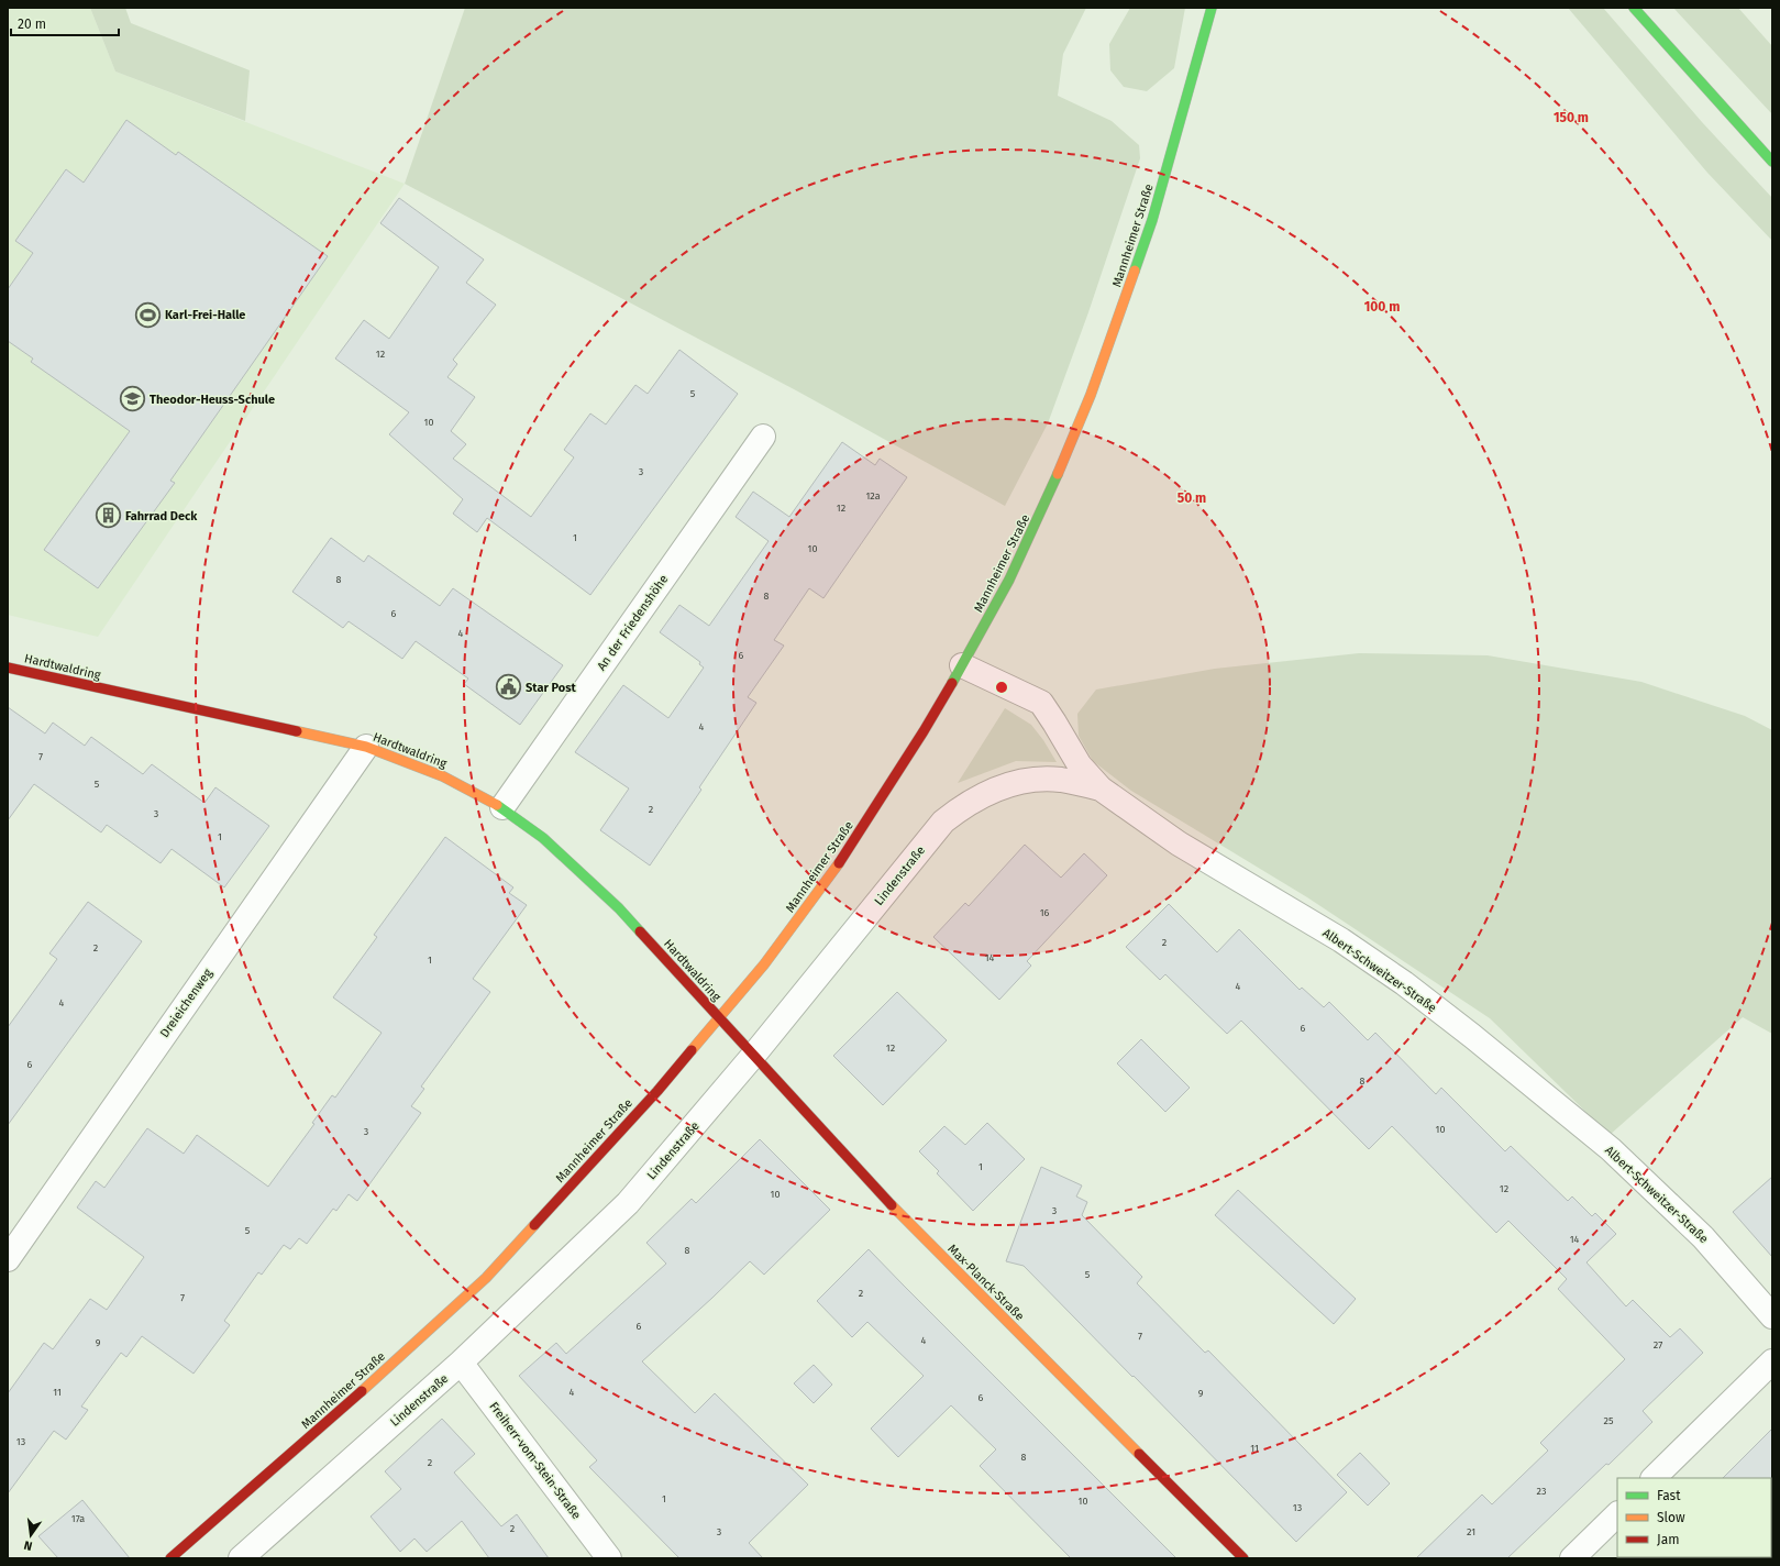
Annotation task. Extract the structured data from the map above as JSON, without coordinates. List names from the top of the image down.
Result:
{
  "streets": {
    "street": [
      "Mannheimer Straße",
      "An der Friedenshöhe",
      "Hardtwaldring",
      "Lindenstraße",
      "Albert-Schweitzer-Straße",
      "Dreieichenweg",
      "Max-Planck-Straße",
      "Freiherr-vom-Stein-Straße"
    ]
  },
  "crossings": [
    ["Mannheimer Straße", "Hardtwaldring"],
    ["Mannheimer Straße", "Albert-Schweitzer-Straße"],
    ["Mannheimer Straße", "Max-Planck-Straße"],
    ["An der Friedenshöhe", "Hardtwaldring"],
    ["Hardtwaldring", "Dreieichenweg"],
    ["Hardtwaldring", "Max-Planck-Straße"],
    ["Lindenstraße", "Albert-Schweitzer-Straße"],
    ["Lindenstraße", "Max-Planck-Straße"],
    ["Lindenstraße", "Freiherr-vom-Stein-Straße"]
  ],
  "places": {
    "sports": ["Karl-Frei-Halle"],
    "school or university": ["Theodor-Heuss-Schule"],
    "building": ["Fahrrad Deck"],
    "public building": ["Star Post"]
  },
  "house_numbers": [
    "12",
    "5",
    "10",
    "3",
    "12a",
    "12",
    "1",
    "10",
    "8",
    "8",
    "6",
    "4",
    "6",
    "4",
    "7",
    "5",
    "2",
    "3",
    "1",
    "16",
    "2",
    "2",
    "14",
    "1",
    "4",
    "4",
    "6",
    "12",
    "6",
    "8",
    "10",
    "3",
    "1",
    "12",
    "10",
    "3",
    "5",
    "14",
    "8",
    "5",
    "2",
    "7",
    "6",
    "7",
    "4",
    "9",
    "27",
    "11",
    "4",
    "9",
    "6",
    "25",
    "13",
    "11",
    "8",
    "2",
    "23",
    "1",
    "10",
    "13",
    "17a",
    "2",
    "3",
    "21"
  ],
  "legend": ["Fast", "Slow", "Jam"],
  "scale_bar": "20 m",
  "north": "bottom",
  "rings": ["150 m", "100 m", "50 m"]
}
